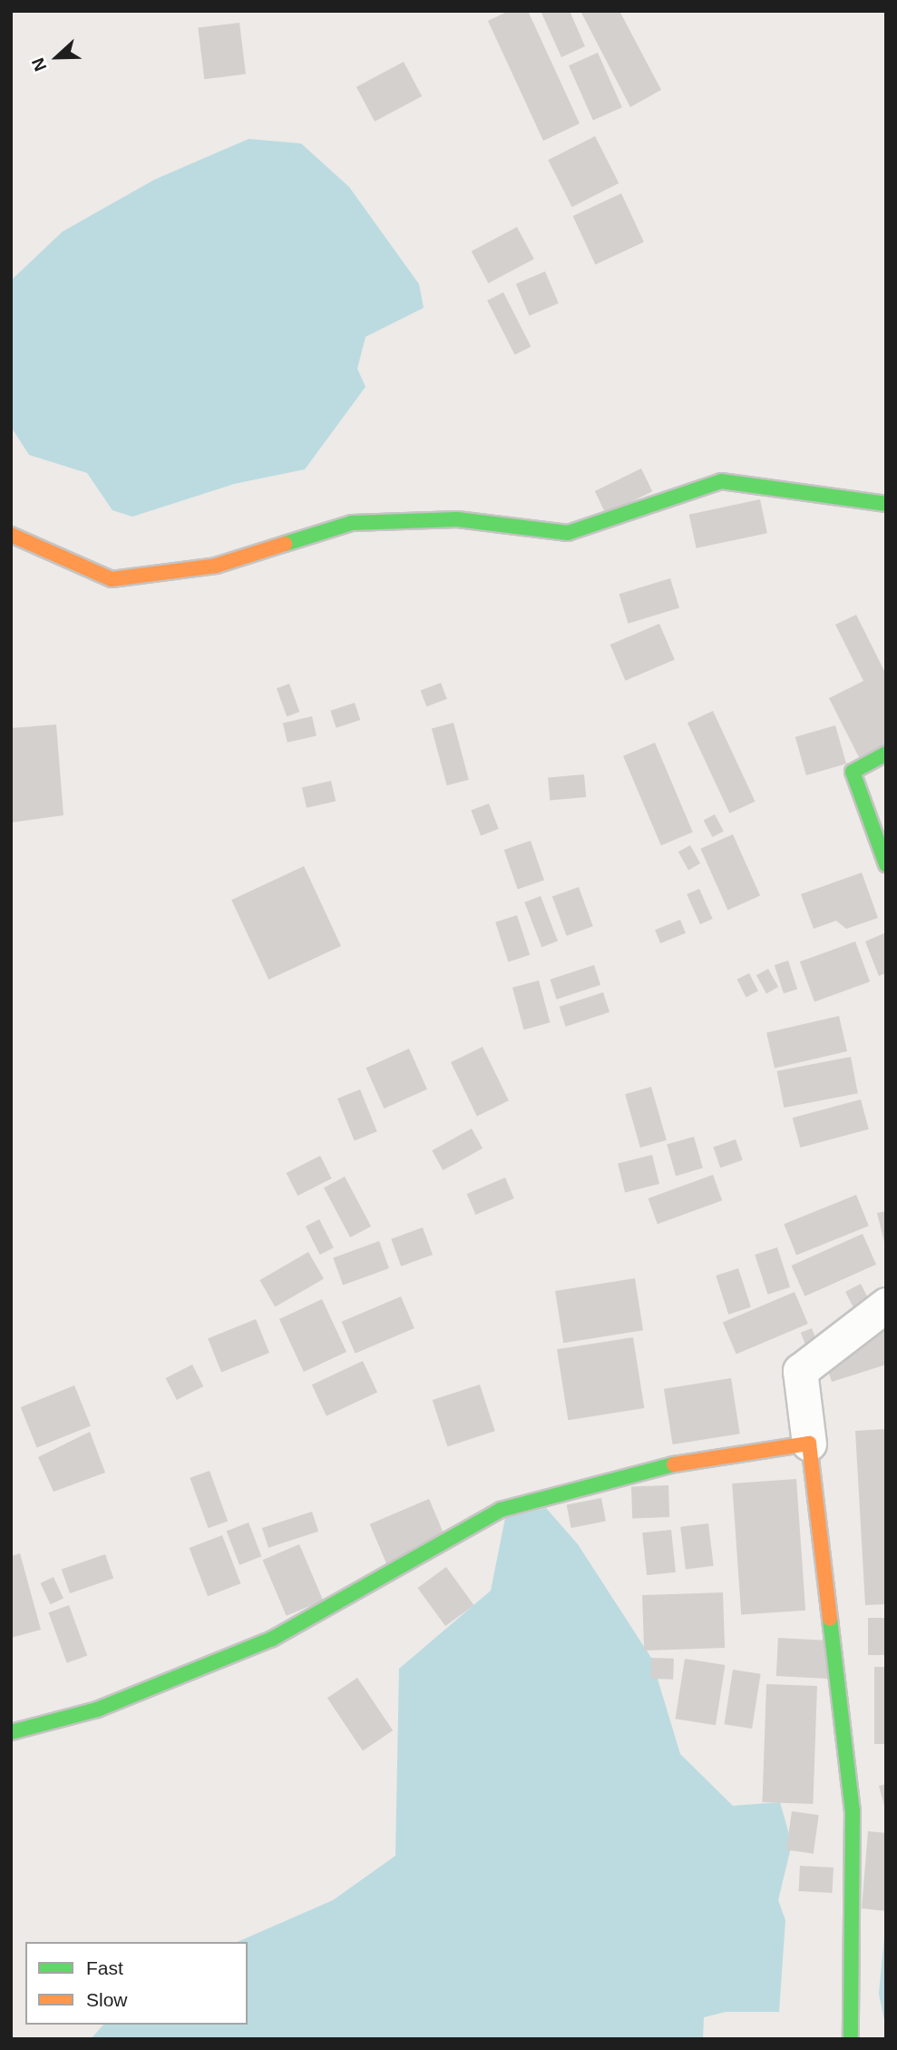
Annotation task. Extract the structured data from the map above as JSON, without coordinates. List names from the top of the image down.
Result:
{
  "legend": ["Fast", "Slow"],
  "north": "left"
}
